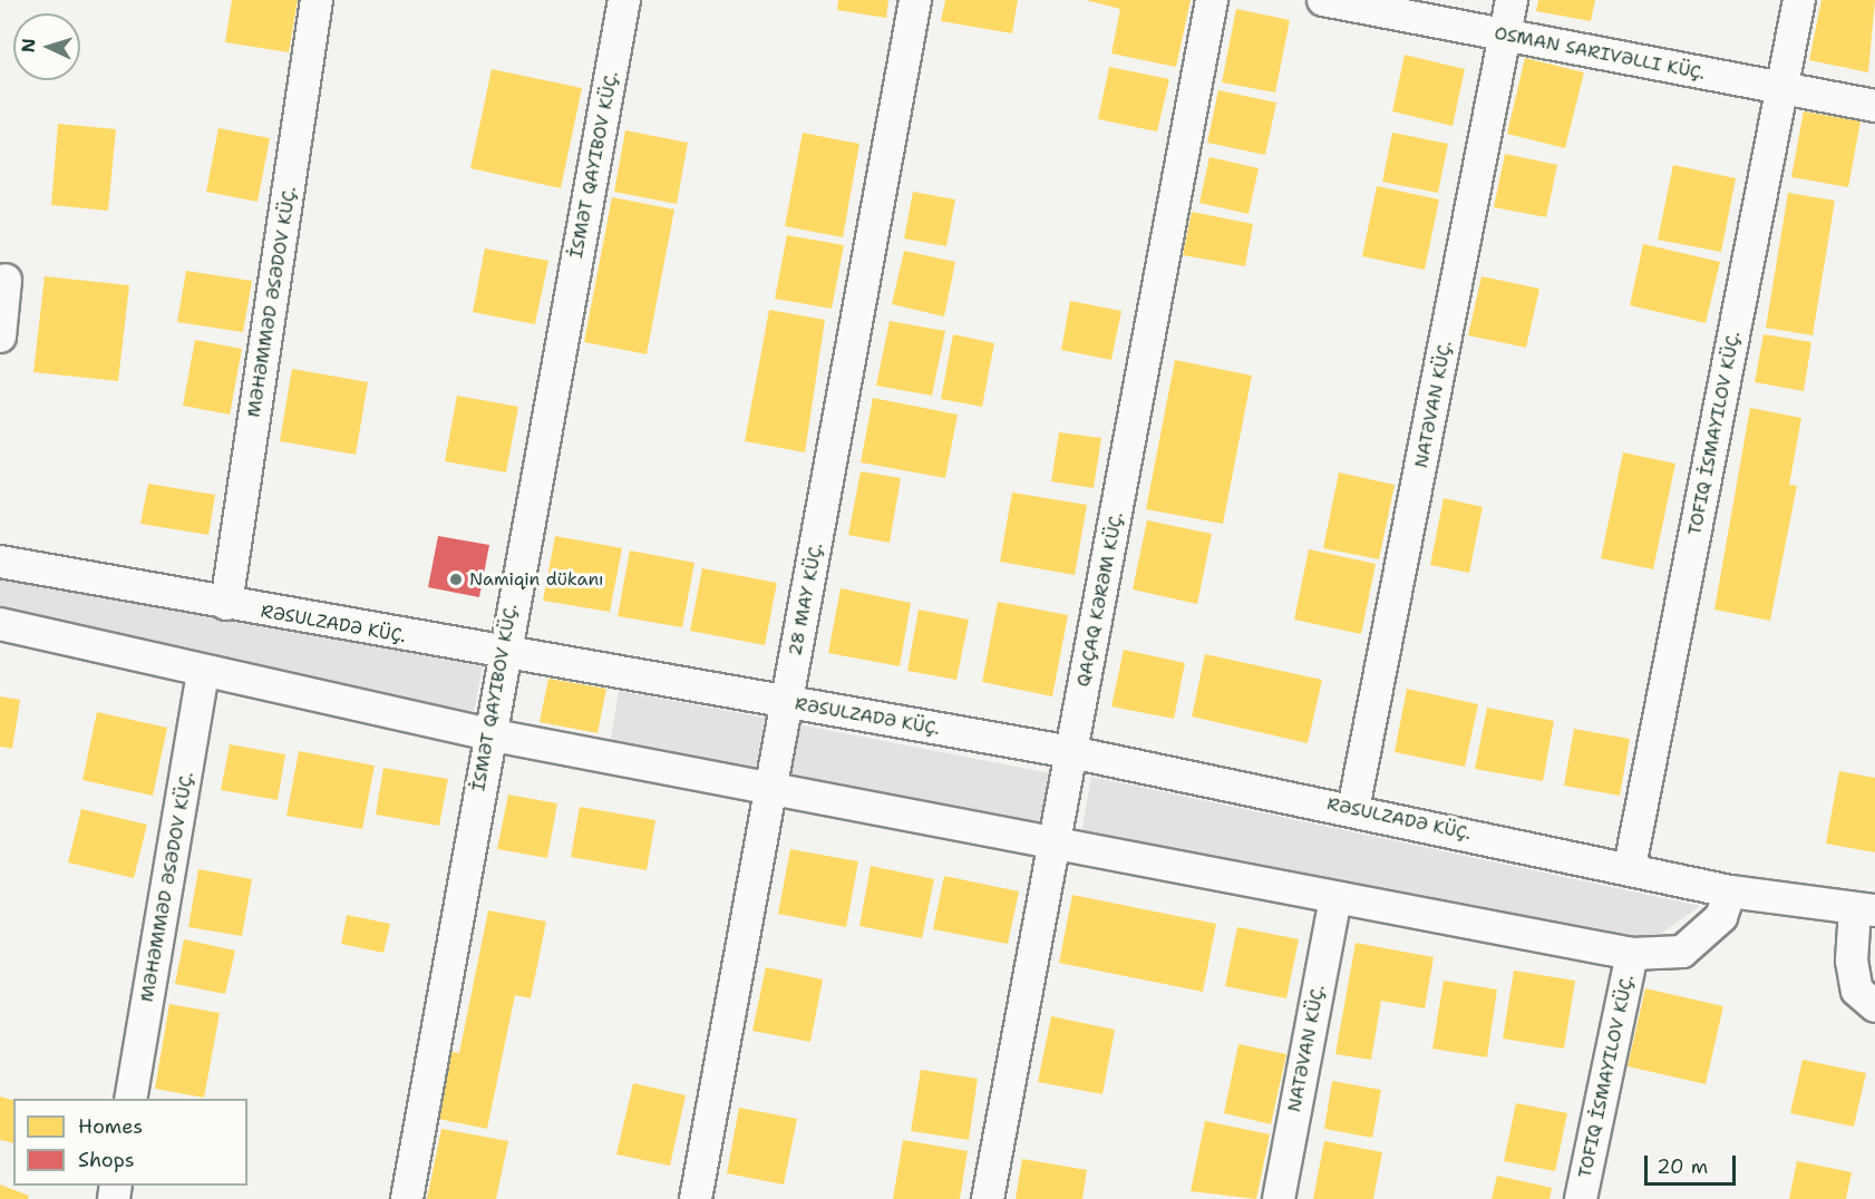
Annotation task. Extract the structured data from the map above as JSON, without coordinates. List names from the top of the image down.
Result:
{
  "streets": {
    "street": [
      "MƏHƏMMƏD ƏSƏDOV KÜÇ.",
      "NATƏVAN KÜÇ.",
      "28 MAY KÜÇ.",
      "QAÇAQ KƏRƏM KÜÇ.",
      "RƏSULZADƏ KÜÇ."
    ]
  },
  "crossings": [
    ["MƏHƏMMƏD ƏSƏDOV KÜÇ.", "RƏSULZADƏ KÜÇ."],
    ["NATƏVAN KÜÇ.", "RƏSULZADƏ KÜÇ."],
    ["28 MAY KÜÇ.", "RƏSULZADƏ KÜÇ."],
    ["QAÇAQ KƏRƏM KÜÇ.", "RƏSULZADƏ KÜÇ."]
  ],
  "places": ["Namiqin dükanı"],
  "legend": ["Homes", "Shops"],
  "scale_bar": "20 m",
  "north": "left"
}
